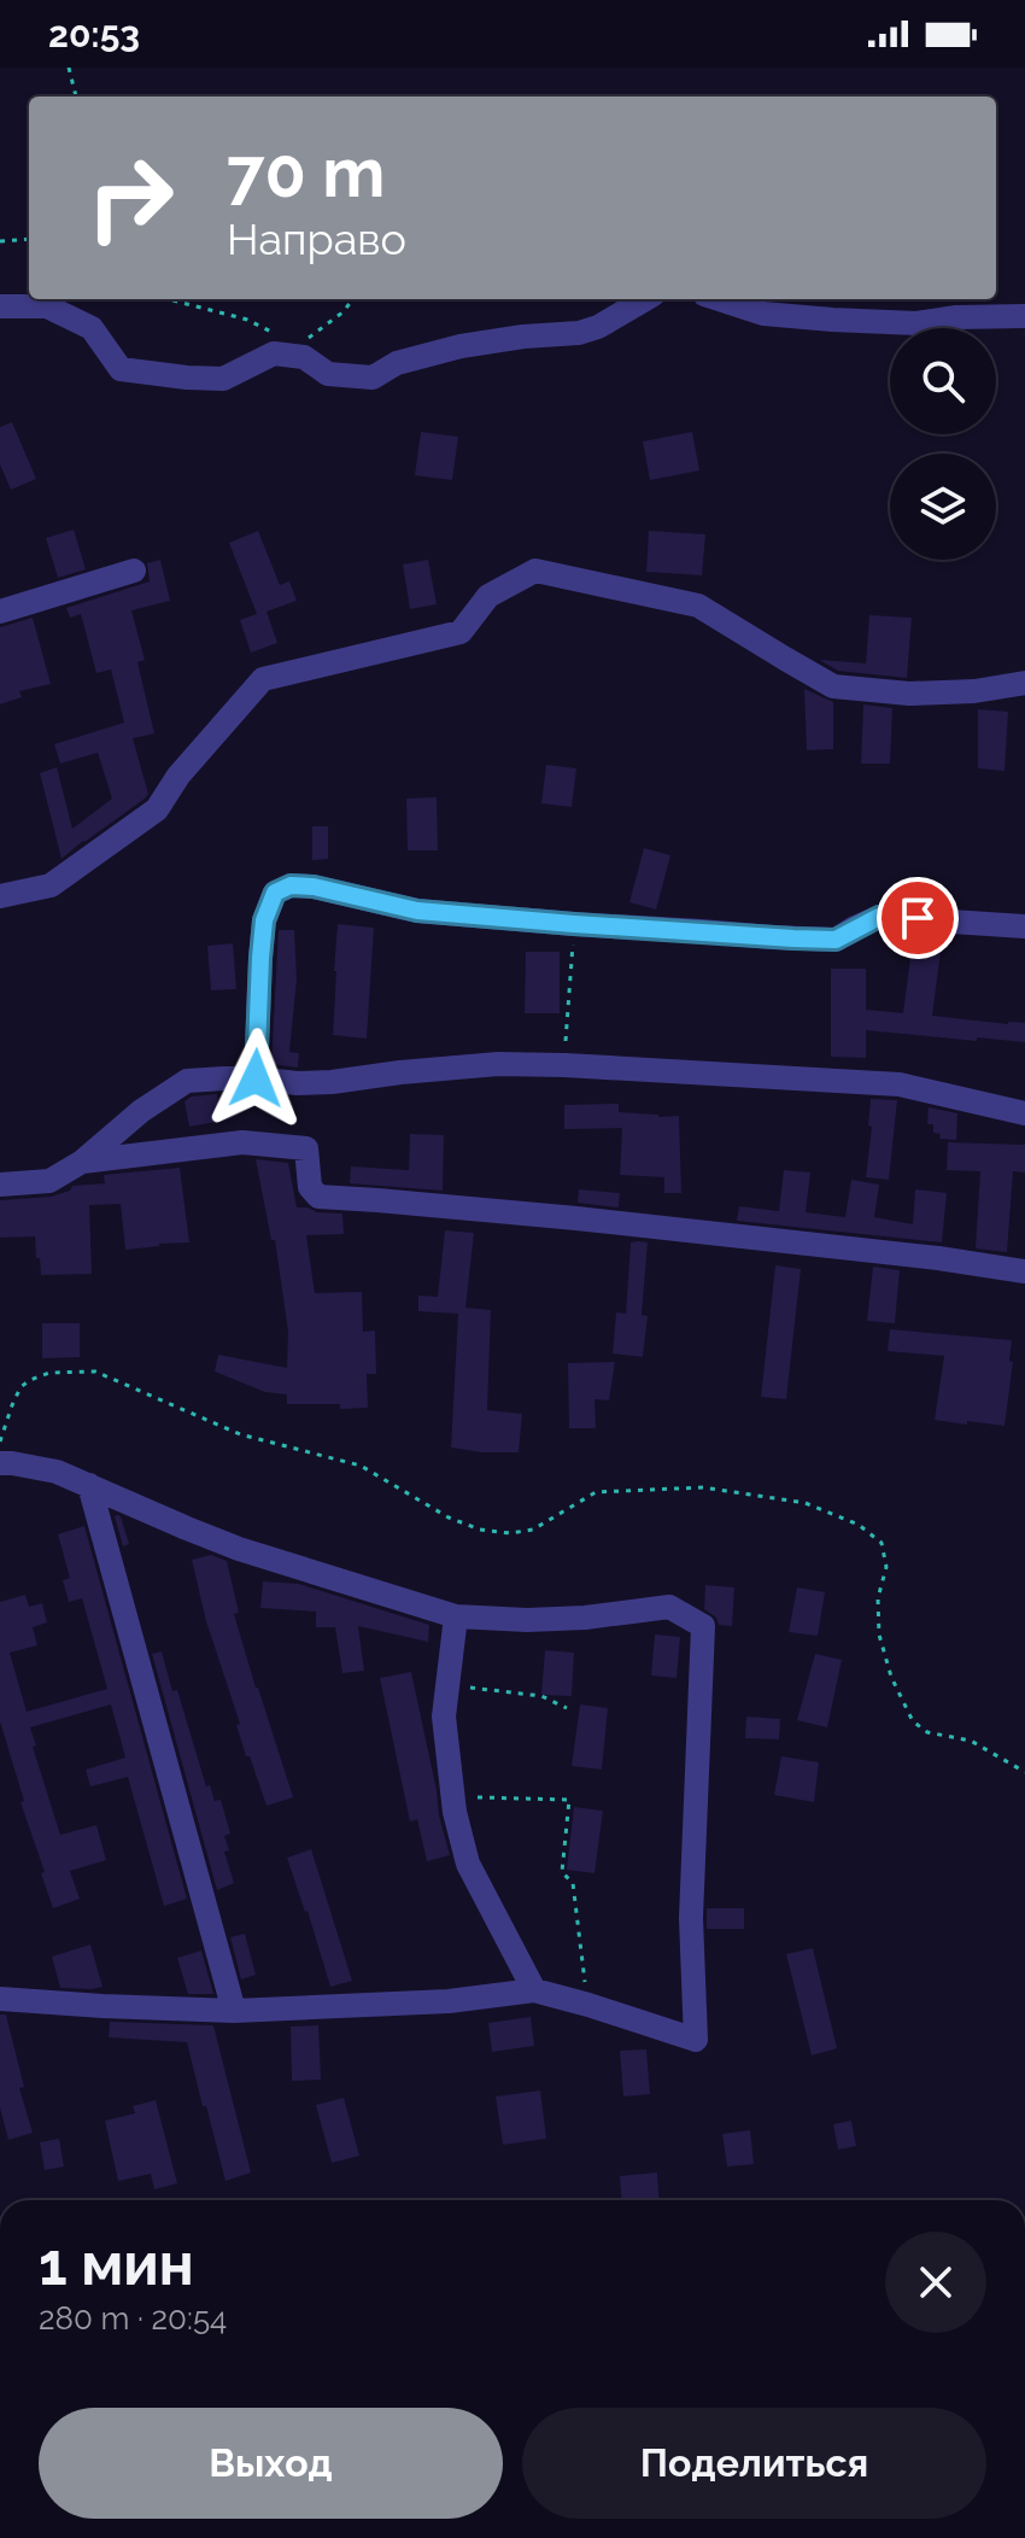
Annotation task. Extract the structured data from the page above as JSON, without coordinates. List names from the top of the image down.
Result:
{
  "page": {
    "status": "20:53",
    "turn": ["70 m", "Направо"],
    "heading": ["1 мин", "280 m · 20:54"],
    "buttons": ["Выход", "Поделиться"]
  }
}
